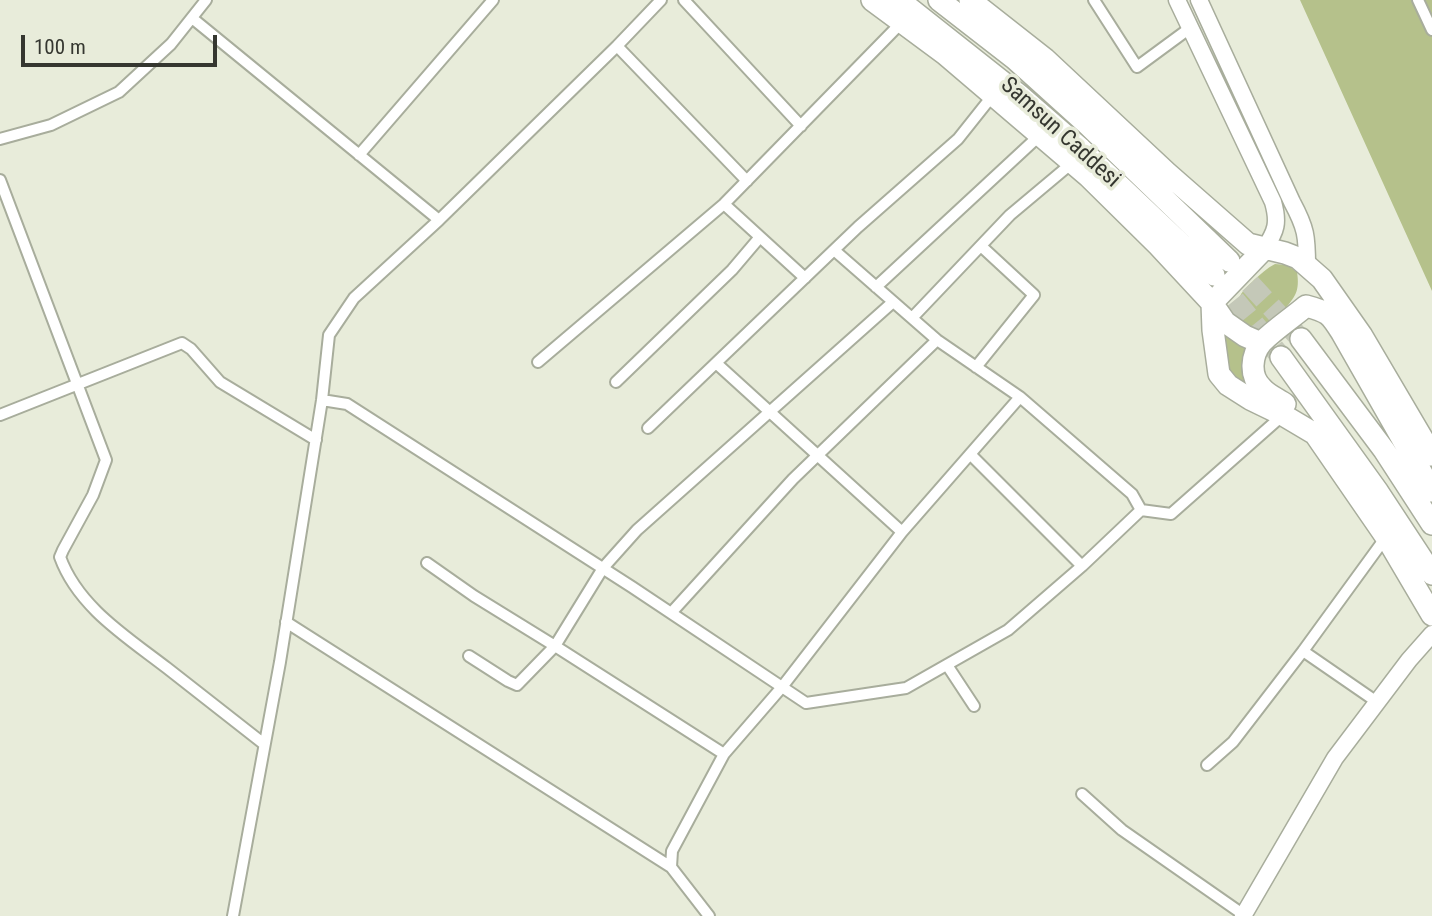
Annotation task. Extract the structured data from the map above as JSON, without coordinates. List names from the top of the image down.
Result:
{
  "streets": {
    "highway": ["Samsun Caddesi"]
  },
  "scale_bar": "100 m"
}
